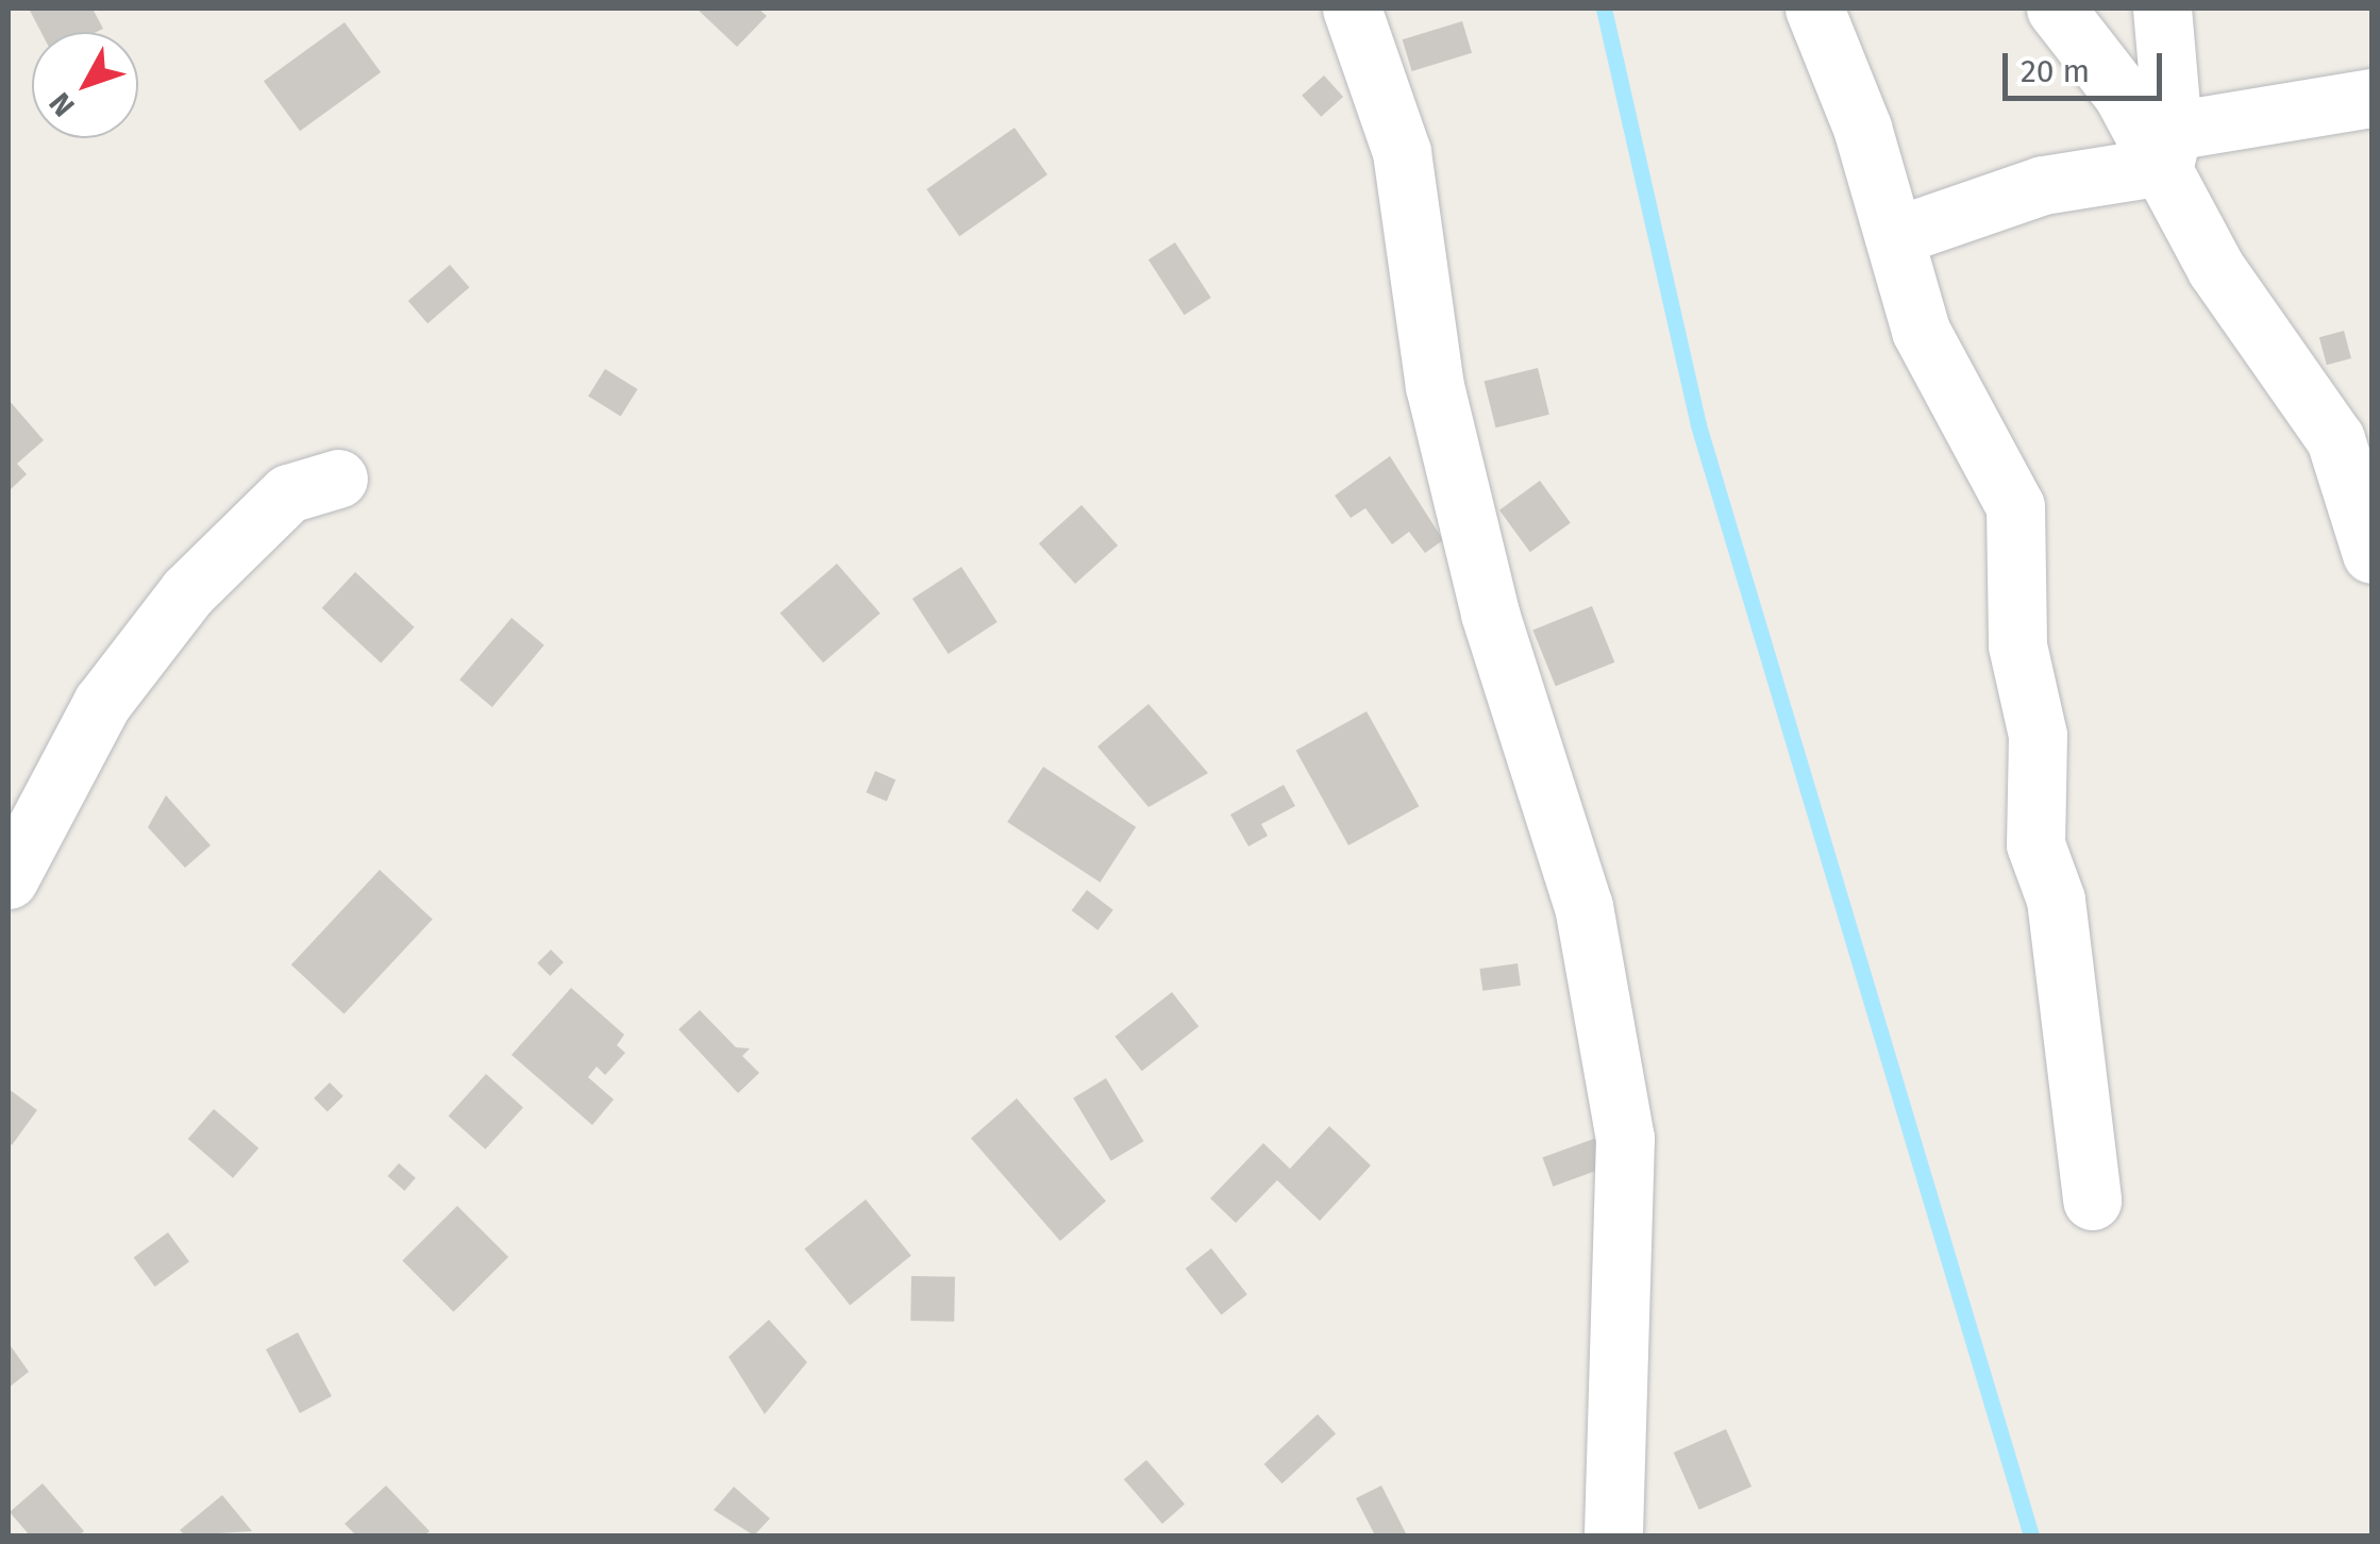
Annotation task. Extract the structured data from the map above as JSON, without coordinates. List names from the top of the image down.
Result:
{
  "scale_bar": "20 m",
  "north": "bottom left"
}
